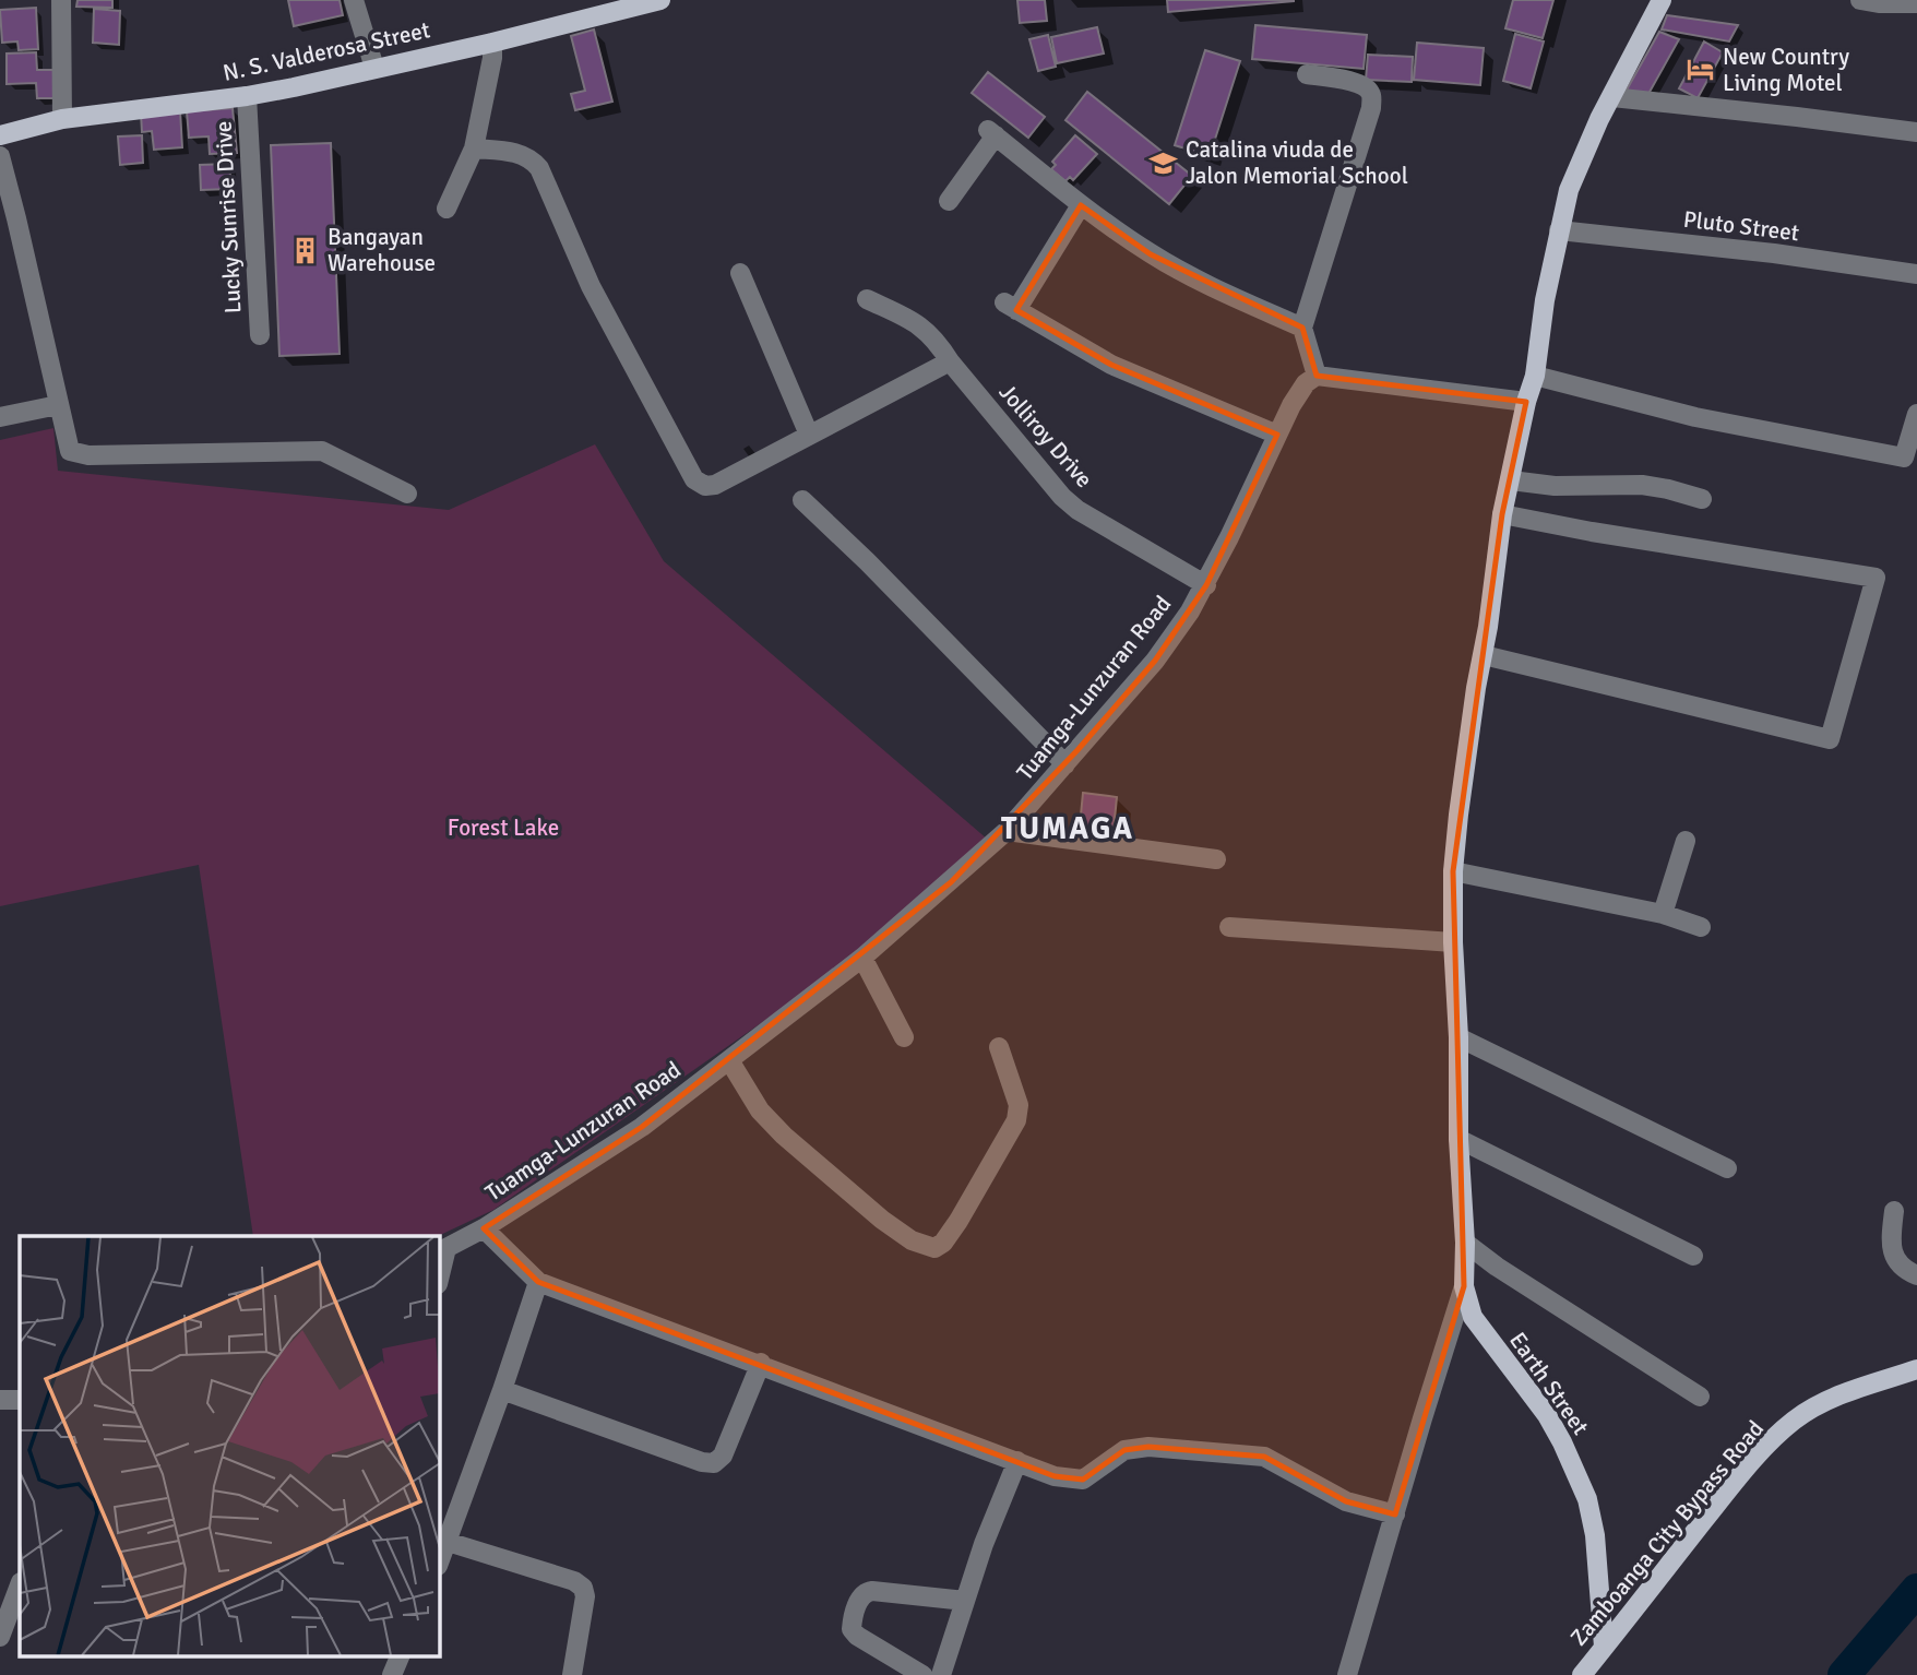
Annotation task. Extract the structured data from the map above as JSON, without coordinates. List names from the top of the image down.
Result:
{
  "streets": {
    "main road": ["N. S. Valderosa Street", "Earth Street", "Zamboanga City Bypass Road"],
    "street": [
      "Lucky Sunrise Drive",
      "Pluto Street",
      "Jolliroy Drive",
      "Tuamga-Lunzuran Road"
    ]
  },
  "crossings": [
    ["N. S. Valderosa Street", "Lucky Sunrise Drive"],
    ["Jolliroy Drive", "Tuamga-Lunzuran Road"],
    ["Earth Street", "Zamboanga City Bypass Road"]
  ],
  "districts": ["TUMAGA"],
  "parks": ["Forest Lake"],
  "places": {
    "hotel": ["New Country Living Motel"],
    "school or university": ["Catalina viuda de Jalon Memorial School"],
    "building": ["Bangayan Warehouse"]
  }
}
